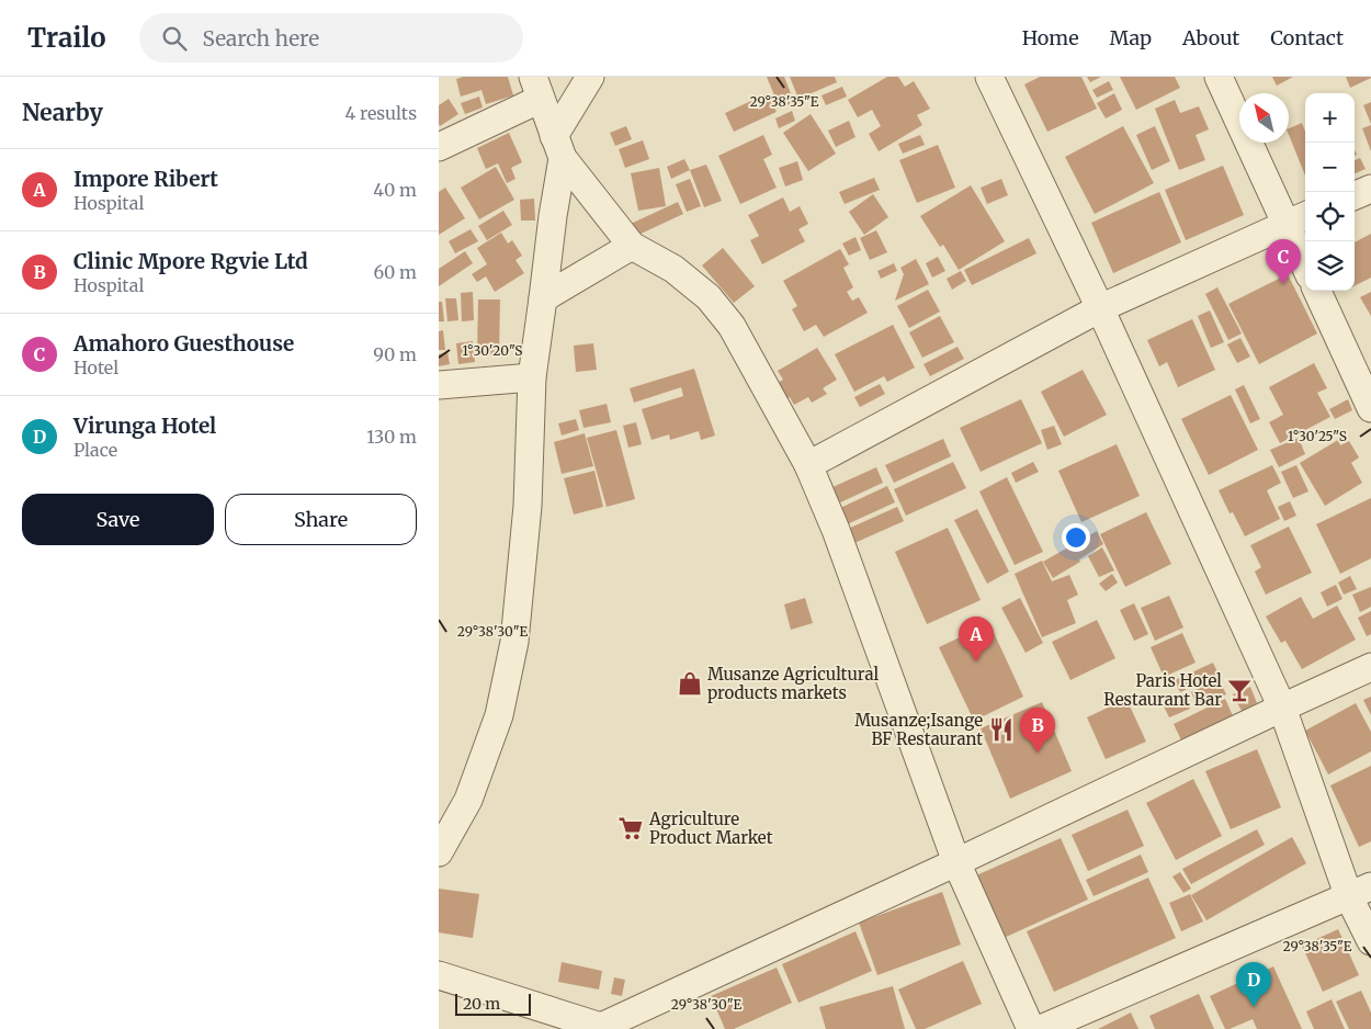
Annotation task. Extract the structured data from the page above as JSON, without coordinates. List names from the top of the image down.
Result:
{
  "places": {
    "shop": ["Musanze Agricultural products markets"],
    "bar": ["Paris Hotel Restaurant Bar"],
    "restaurant": ["Musanze;Isange BF Restaurant"],
    "supermarket": ["Agriculture Product Market"]
  },
  "scale_bar": "20 m",
  "north": "top left",
  "page": {
    "header": "Trailo",
    "search": "Search here",
    "nav": [
      "Home",
      "Map",
      "About",
      "Contact"
    ],
    "heading": ["Nearby", "4 results"],
    "map_buttons": ["+", "−"],
    "list": [
      {
        "mark": "A",
        "name": "Impore Ribert",
        "note": "Hospital",
        "value": "40 m"
      },
      {
        "mark": "B",
        "name": "Clinic Mpore Rgvie Ltd",
        "note": "Hospital",
        "value": "60 m"
      },
      {
        "mark": "C",
        "name": "Amahoro Guesthouse",
        "note": "Hotel",
        "value": "90 m"
      },
      {
        "mark": "D",
        "name": "Virunga Hotel",
        "note": "Place",
        "value": "130 m"
      }
    ],
    "pins": [
      "C",
      "A",
      "B",
      "D"
    ],
    "buttons": ["Save", "Share"],
    "scale": "20 m"
  },
  "coordinates": [
    "29°38'35\"E",
    "1°30'20\"S",
    "1°30'25\"S",
    "29°38'30\"E"
  ]
}
